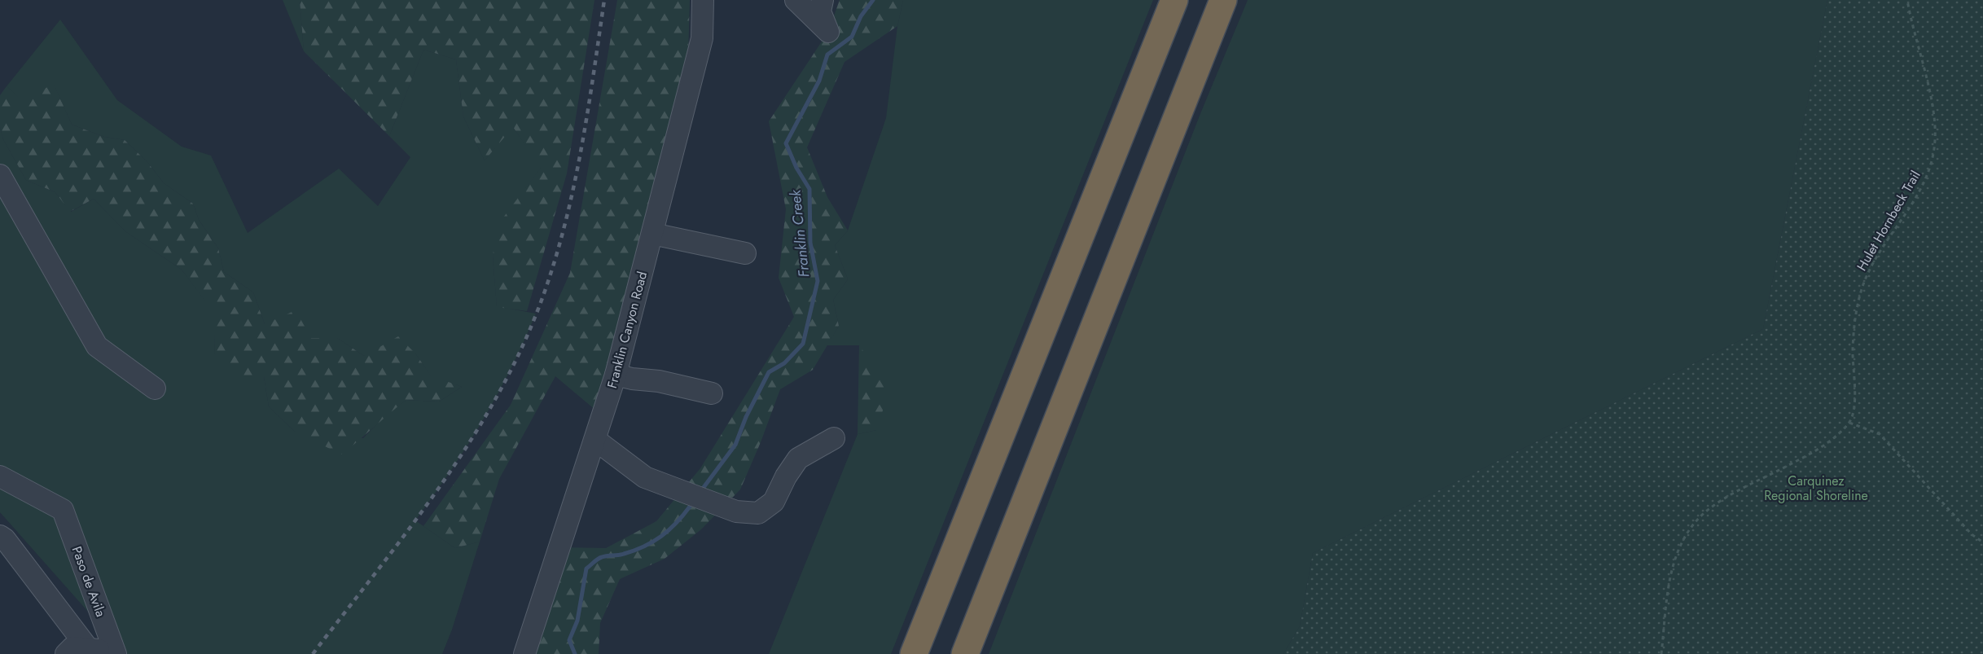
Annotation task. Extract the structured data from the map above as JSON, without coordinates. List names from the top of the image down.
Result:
{
  "streets": {
    "street": ["Franklin Canyon Road", "Paso de Avila"],
    "path": ["Hulet Hornbeck Trail"]
  },
  "water": ["Franklin Creek"],
  "parks": ["Carquinez Regional Shoreline"]
}
